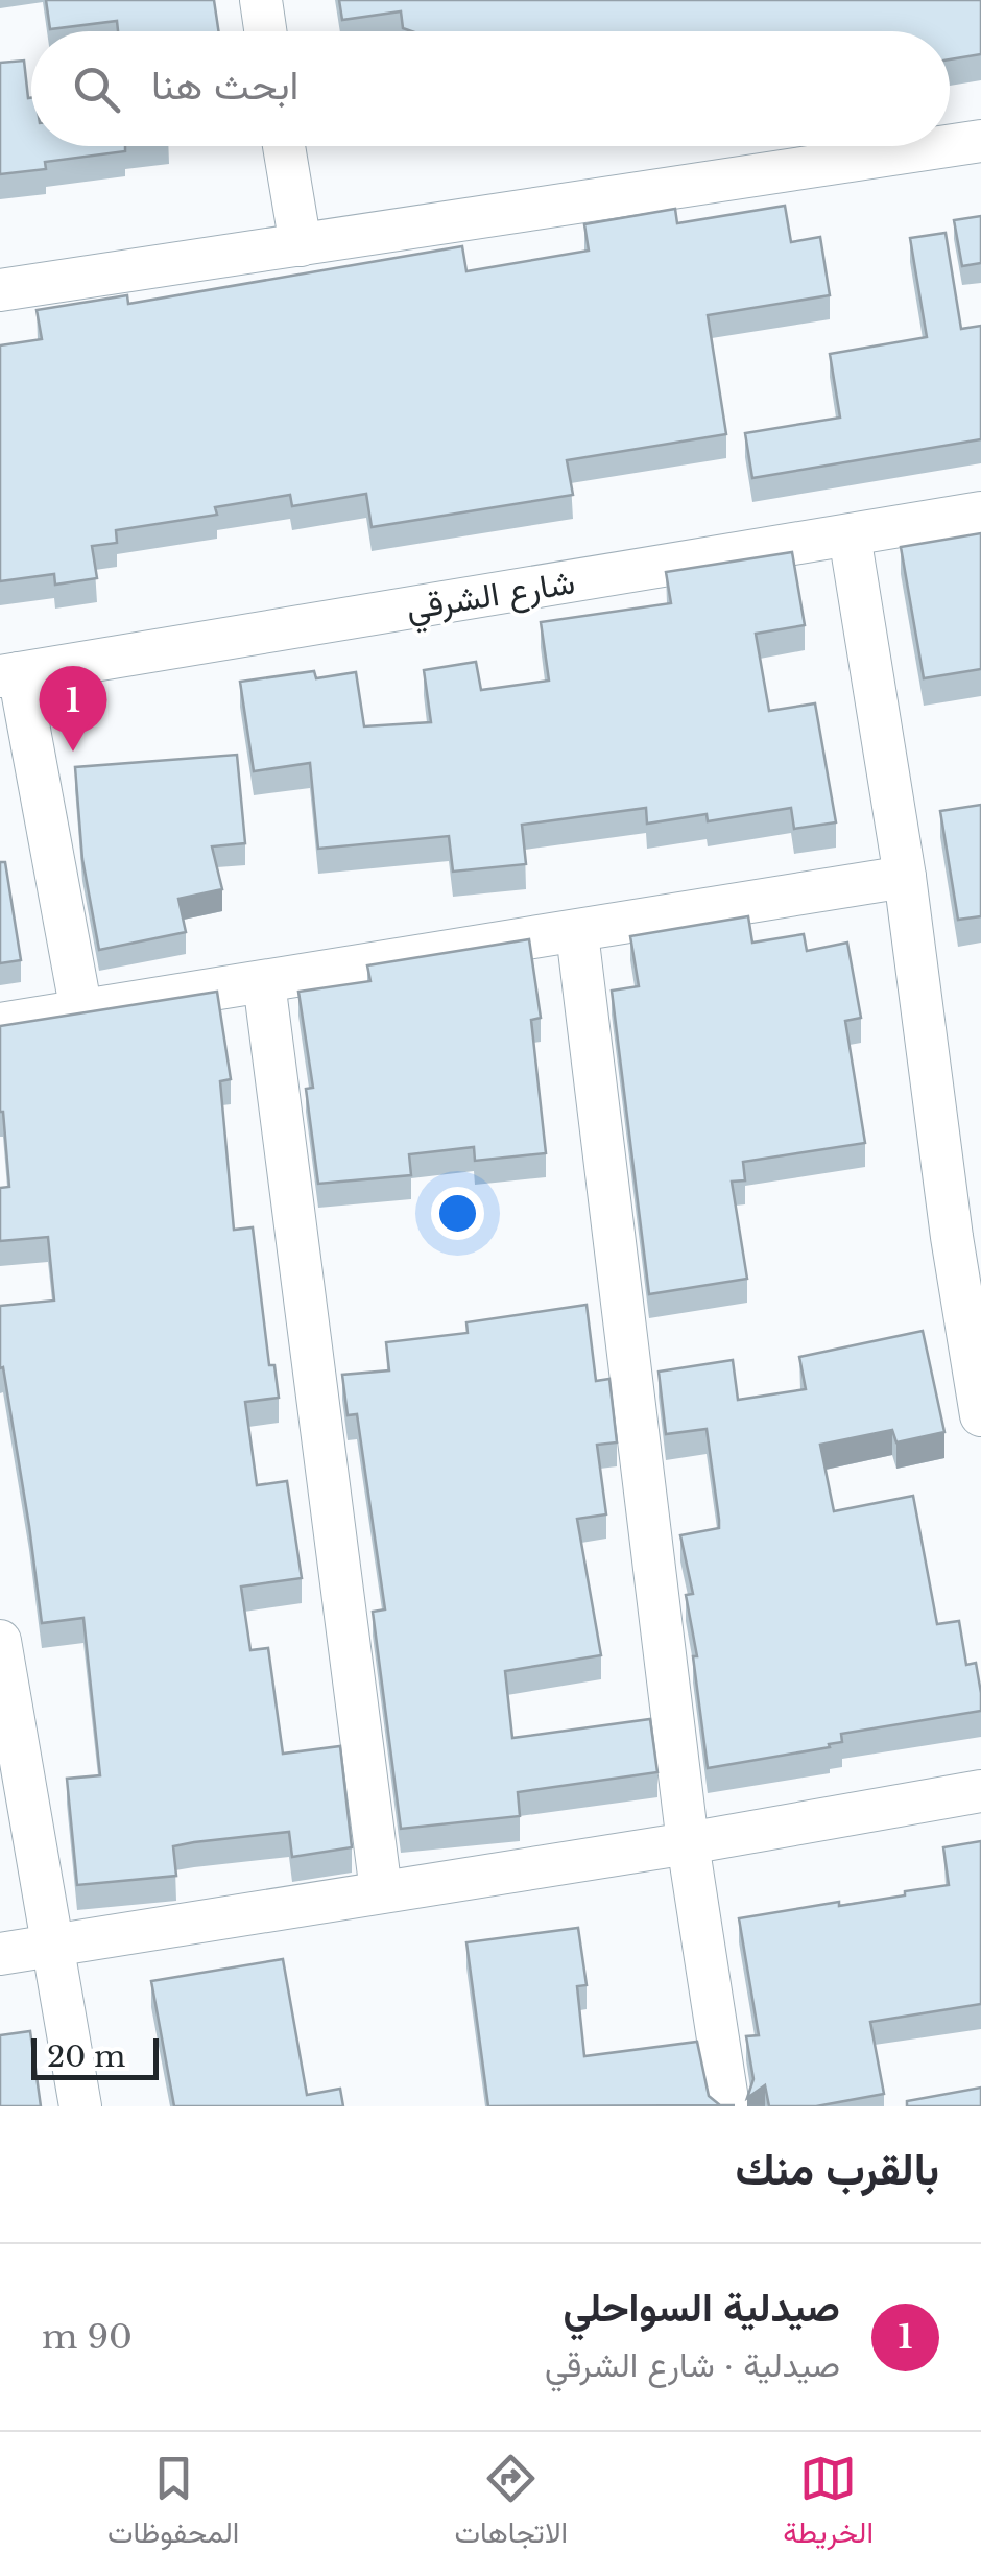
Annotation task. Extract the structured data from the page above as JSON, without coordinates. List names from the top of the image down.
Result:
{
  "streets": {
    "street": ["شارع الشرقي"]
  },
  "scale_bar": "20 m",
  "page": {
    "search": "ابحث هنا",
    "pins": "1",
    "scale": "20 m",
    "heading": "بالقرب منك",
    "list": [
      {
        "mark": "1",
        "name": "صيدلية السواحلي",
        "note": "صيدلية · شارع الشرقي",
        "value": "90 m"
      }
    ],
    "nav": ["الخريطة", "الاتجاهات", "المحفوظات"]
  }
}
